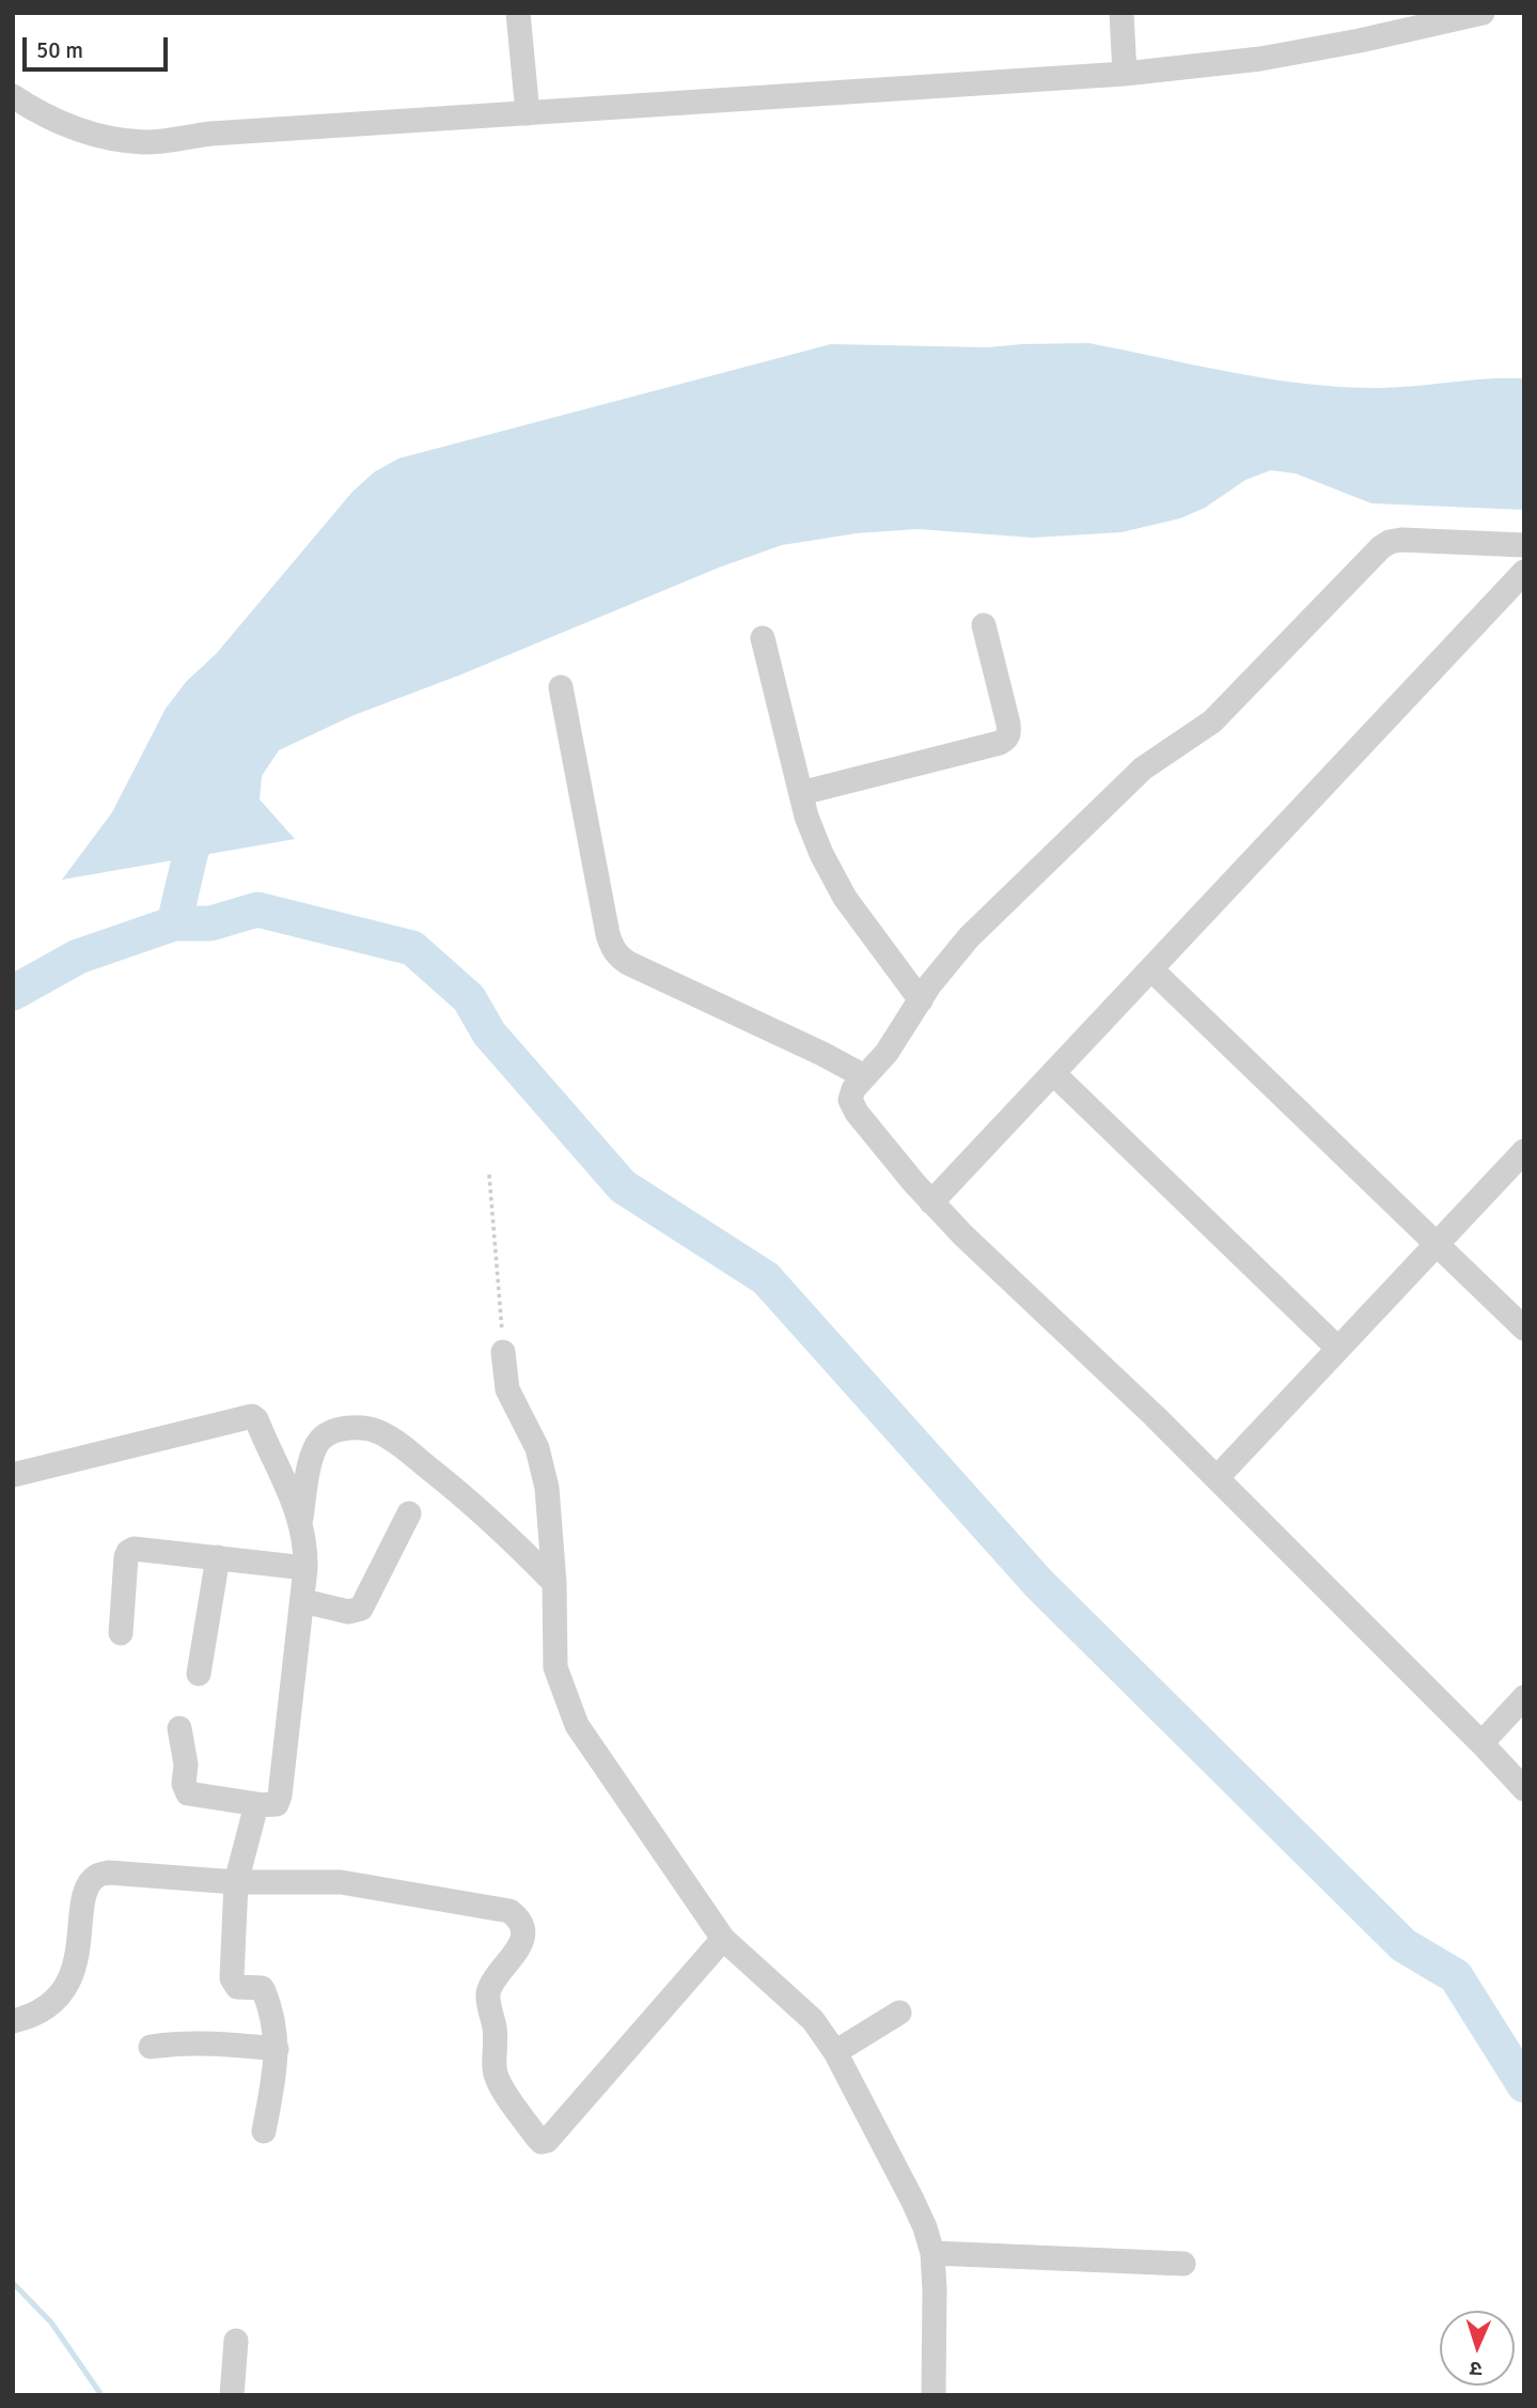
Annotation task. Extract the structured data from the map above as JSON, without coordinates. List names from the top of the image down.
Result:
{
  "scale_bar": "50 m",
  "north": "bottom"
}
